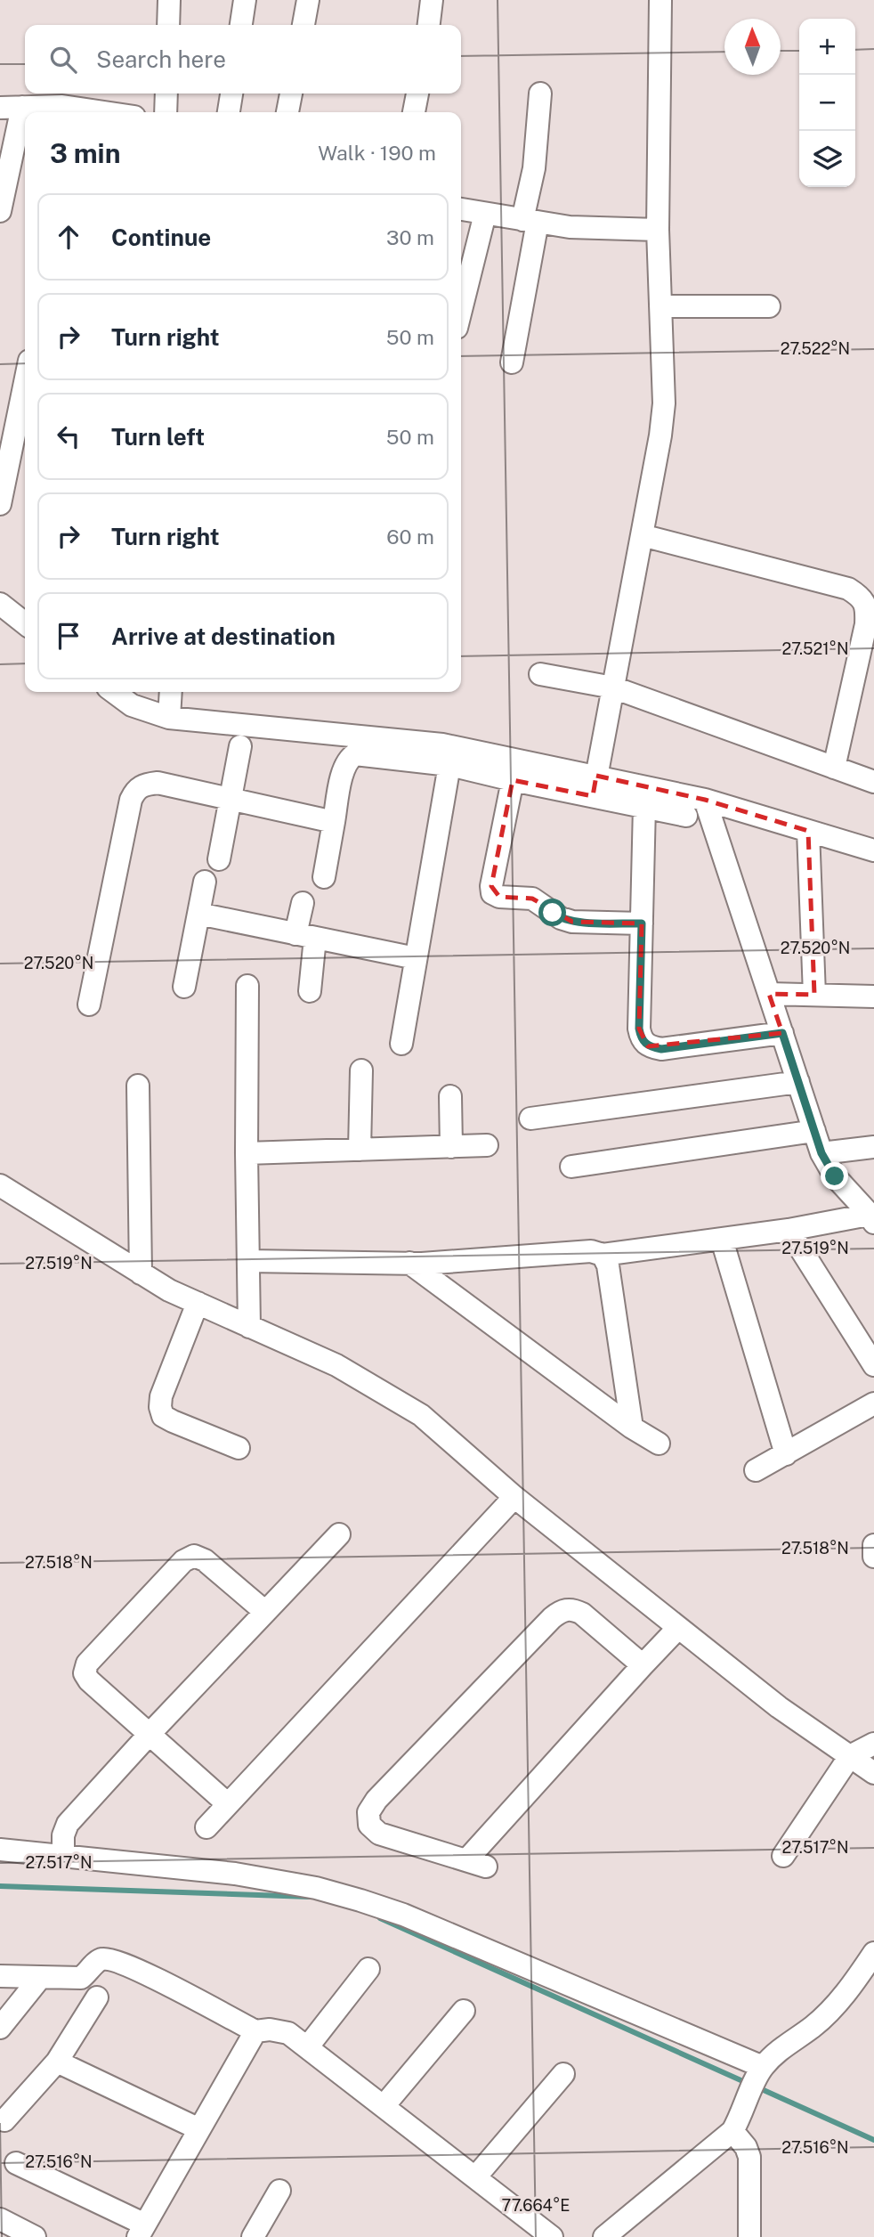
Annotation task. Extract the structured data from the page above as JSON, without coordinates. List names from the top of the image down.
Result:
{
  "north": "top",
  "page": {
    "map_buttons": ["+", "−"],
    "search": "Search here",
    "heading": ["3 min", "Walk · 190 m"],
    "list": [
      ["Continue", "30 m"],
      ["Turn right", "50 m"],
      ["Turn left", "50 m"],
      ["Turn right", "60 m"],
      "Arrive at destination"
    ]
  },
  "coordinates": [
    "27.522°N",
    "27.521°N",
    "27.520°N",
    "27.519°N",
    "27.518°N",
    "27.517°N",
    "27.516°N",
    "77.664°E"
  ]
}
